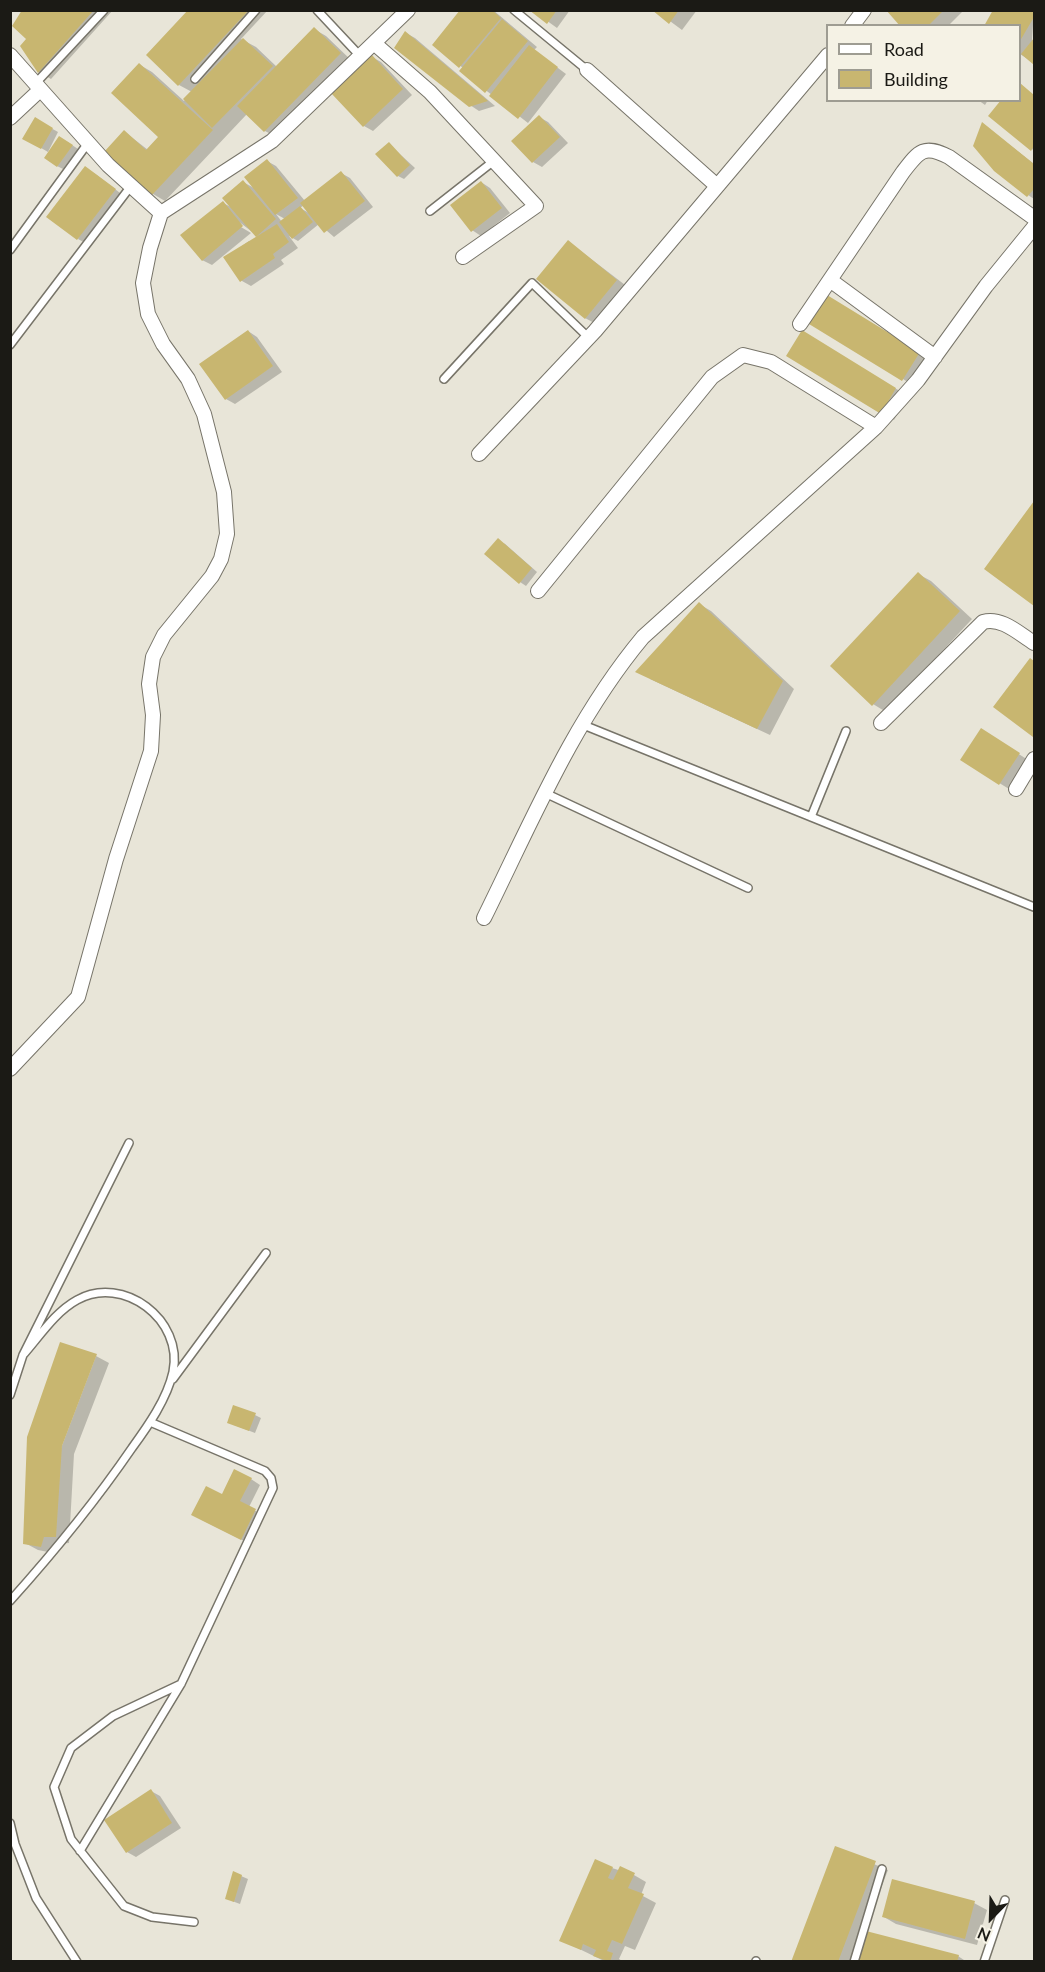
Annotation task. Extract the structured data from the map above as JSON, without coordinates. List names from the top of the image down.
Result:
{
  "legend": ["Road", "Building"],
  "north": "bottom left"
}
